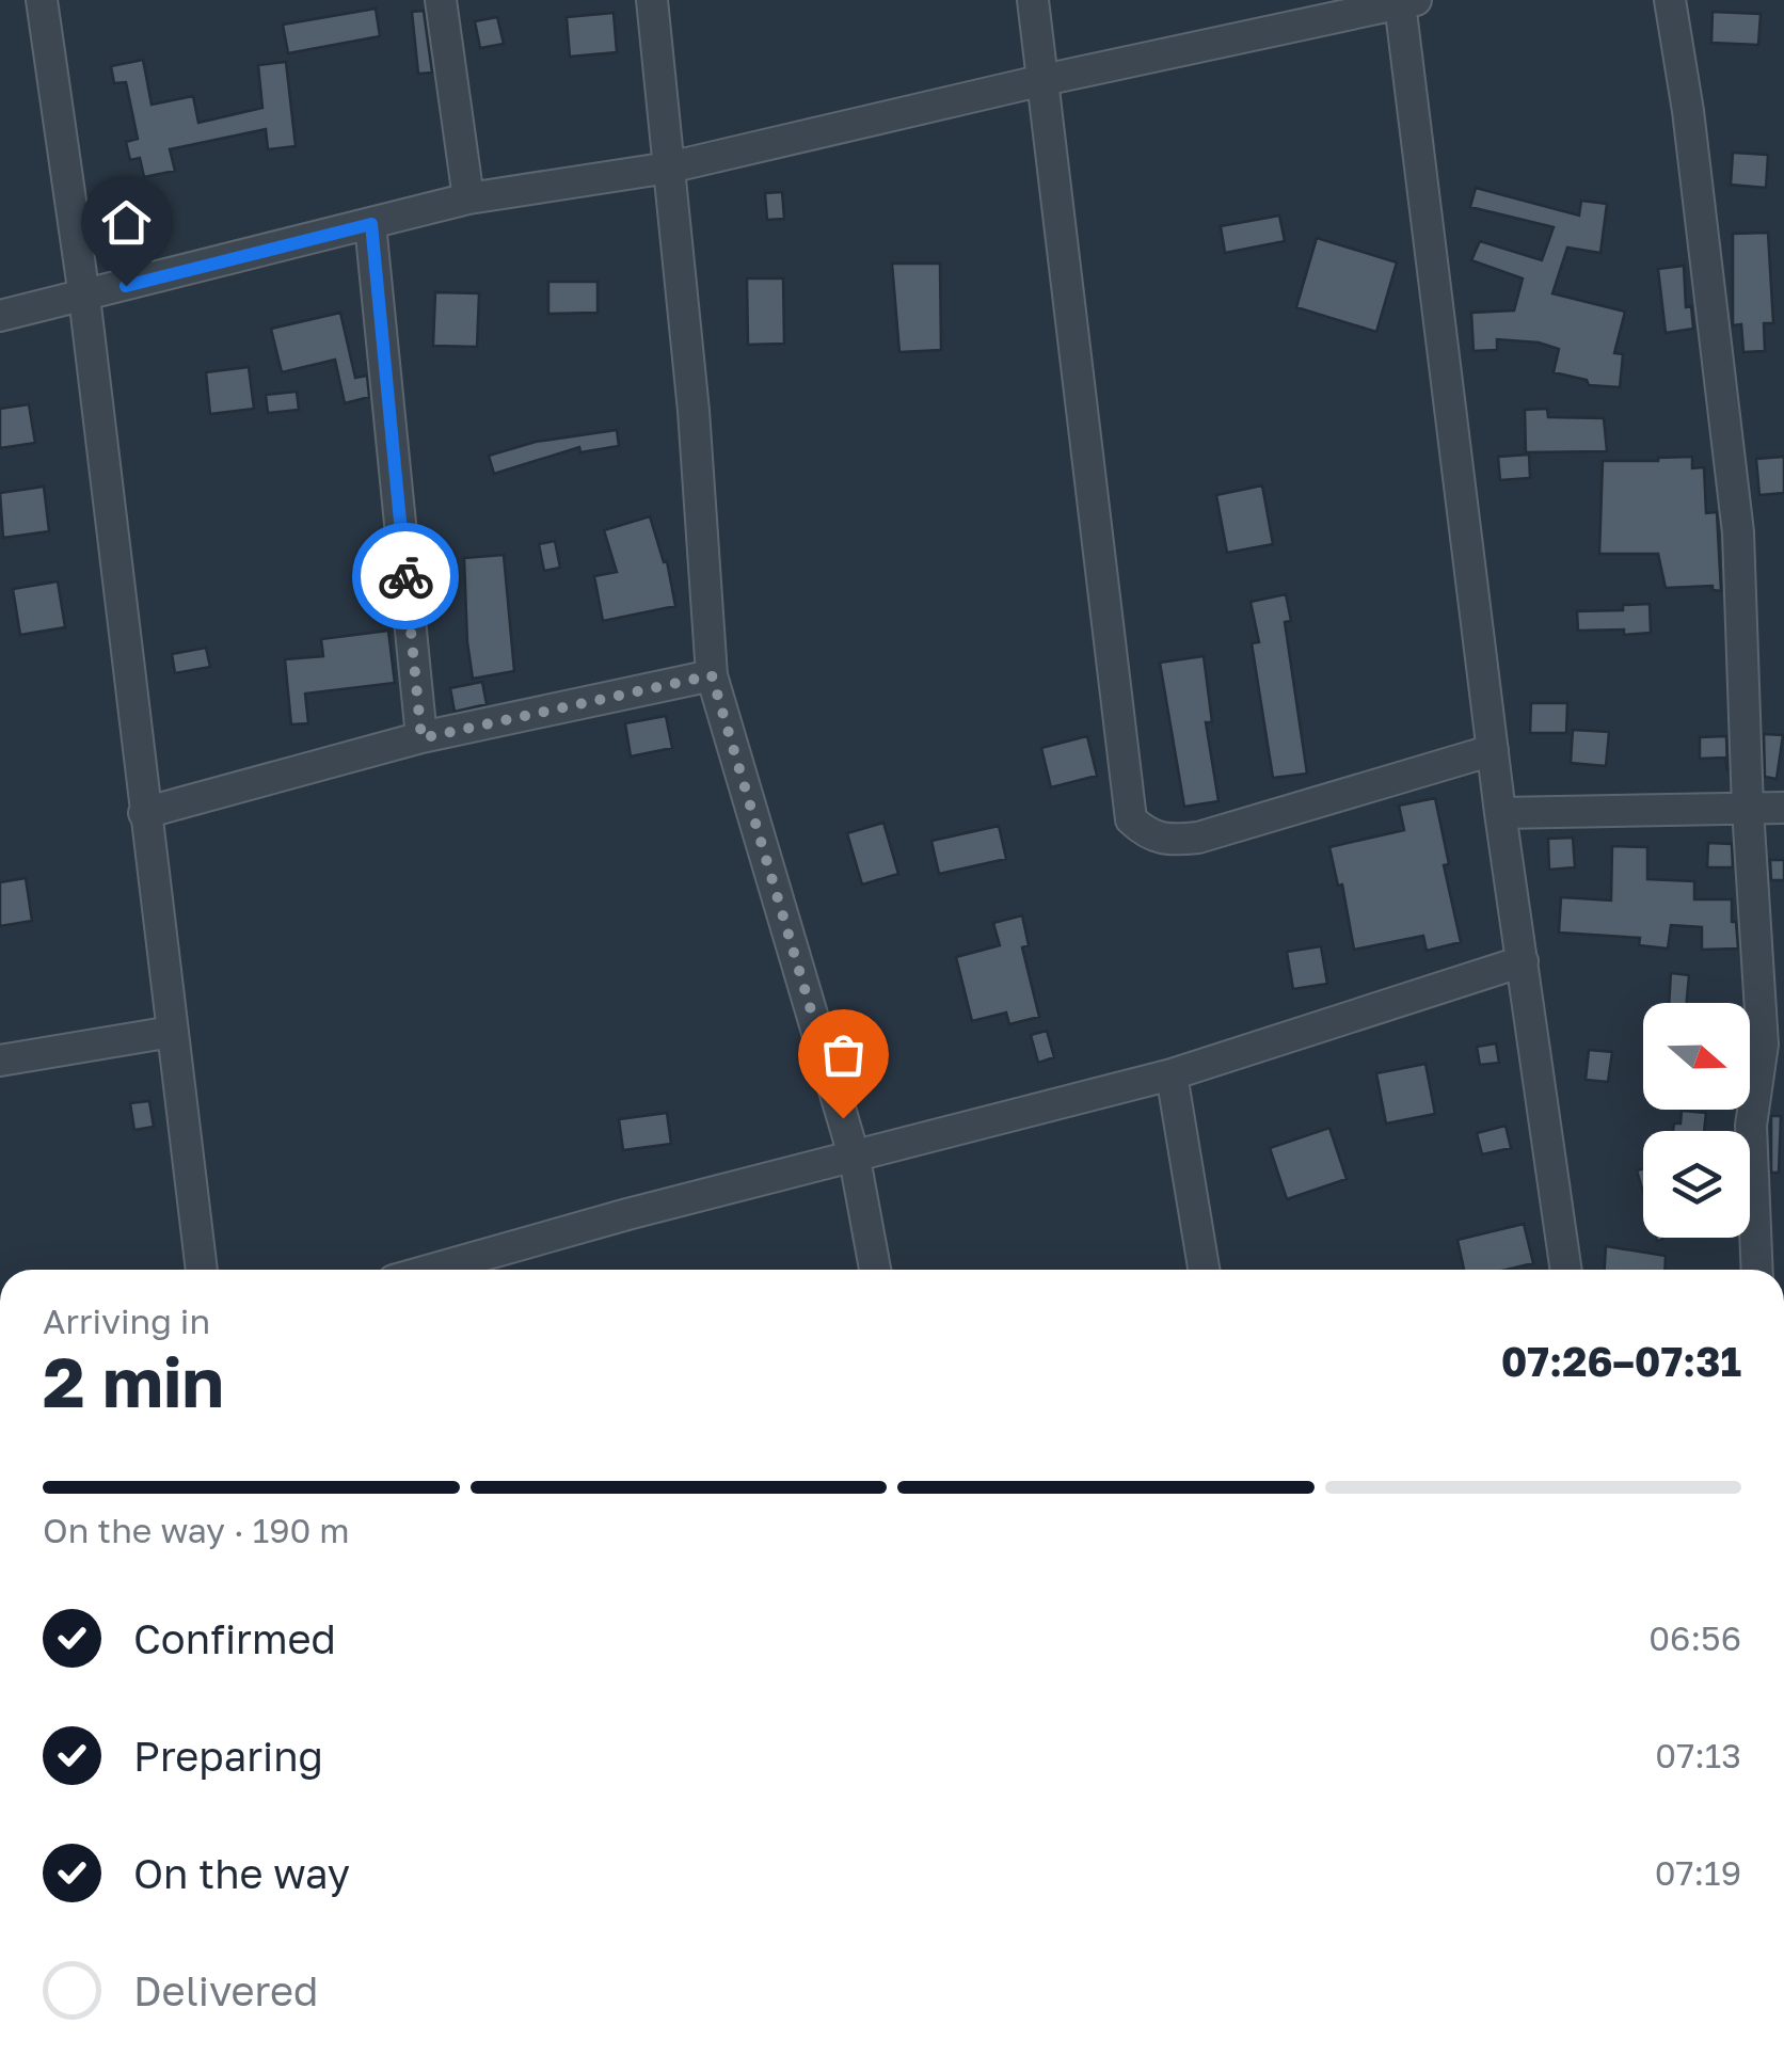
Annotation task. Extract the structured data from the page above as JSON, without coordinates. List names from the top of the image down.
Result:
{
  "north": "right",
  "page": {
    "heading": ["2 min", "Arriving in", "07:26–07:31"],
    "bar": "On the way · 190 m",
    "list": [
      ["Confirmed", "06:56"],
      ["Preparing", "07:13"],
      ["On the way", "07:19"],
      "Delivered"
    ]
  }
}
